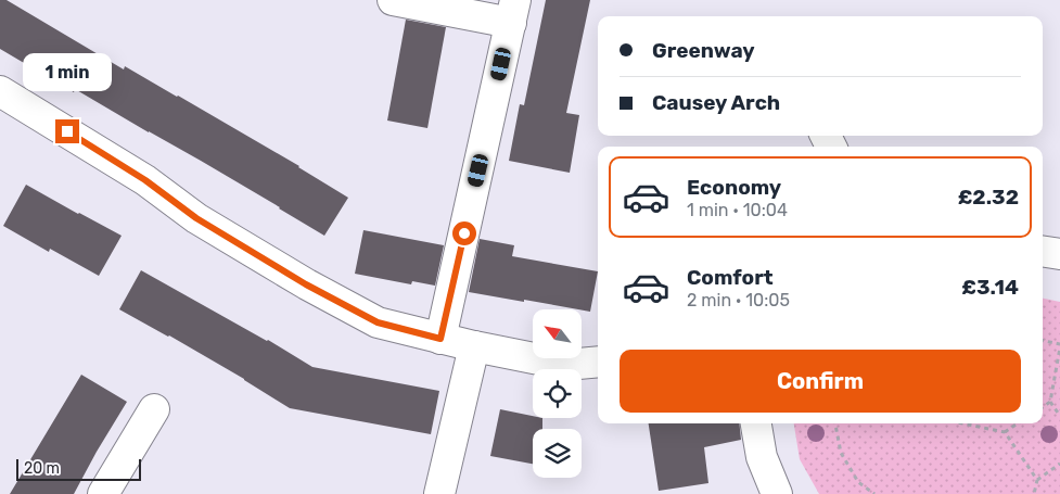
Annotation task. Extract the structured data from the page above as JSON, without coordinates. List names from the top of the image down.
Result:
{
  "scale_bar": "20 m",
  "north": "top left",
  "page": {
    "banner": ["Greenway", "Causey Arch"],
    "bubble": "1 min",
    "list": [
      {
        "name": "Economy",
        "note": "1 min · 10:04",
        "value": "£2.32"
      },
      {
        "name": "Comfort",
        "note": "2 min · 10:05",
        "value": "£3.14"
      }
    ],
    "buttons": "Confirm",
    "scale": "20 m"
  }
}
